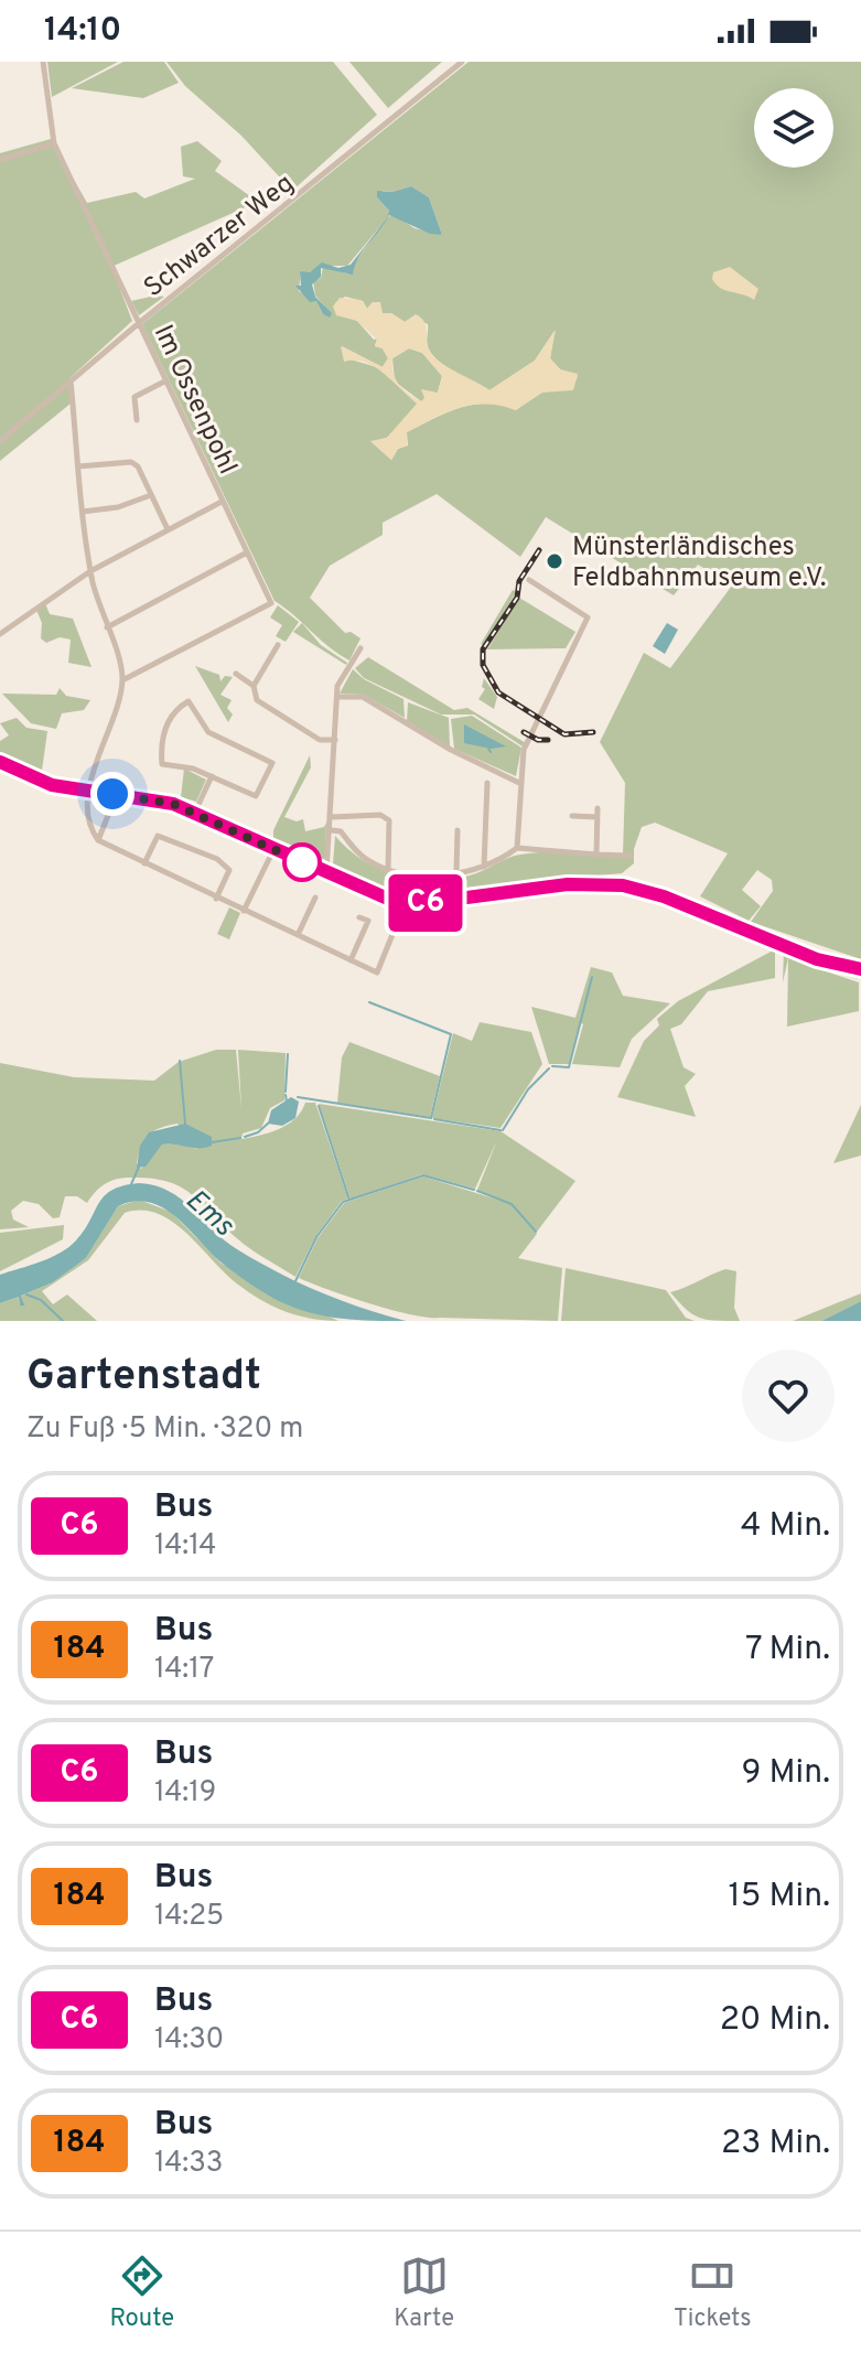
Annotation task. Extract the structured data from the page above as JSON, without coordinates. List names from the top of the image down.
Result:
{
  "streets": {
    "street": ["Schwarzer Weg", "Im Ossenpohl"]
  },
  "crossings": [
    ["Schwarzer Weg", "Im Ossenpohl"]
  ],
  "water": ["Ems"],
  "places": ["Münsterländisches Feldbahnmuseum e.V."],
  "lines": ["bus line C6"],
  "page": {
    "status": "14:10",
    "on_map": "C6",
    "heading": ["Gartenstadt", "Zu Fuß · 5 Min. · 320 m"],
    "list": [
      {
        "mark": "C6",
        "name": "Bus",
        "note": "14:14",
        "value": "4 Min."
      },
      {
        "mark": "184",
        "name": "Bus",
        "note": "14:17",
        "value": "7 Min."
      },
      {
        "mark": "C6",
        "name": "Bus",
        "note": "14:19",
        "value": "9 Min."
      },
      {
        "mark": "184",
        "name": "Bus",
        "note": "14:25",
        "value": "15 Min."
      },
      {
        "mark": "C6",
        "name": "Bus",
        "note": "14:30",
        "value": "20 Min."
      },
      {
        "mark": "184",
        "name": "Bus",
        "note": "14:33",
        "value": "23 Min."
      }
    ],
    "tabs": ["Route", "Karte", "Tickets"]
  }
}
